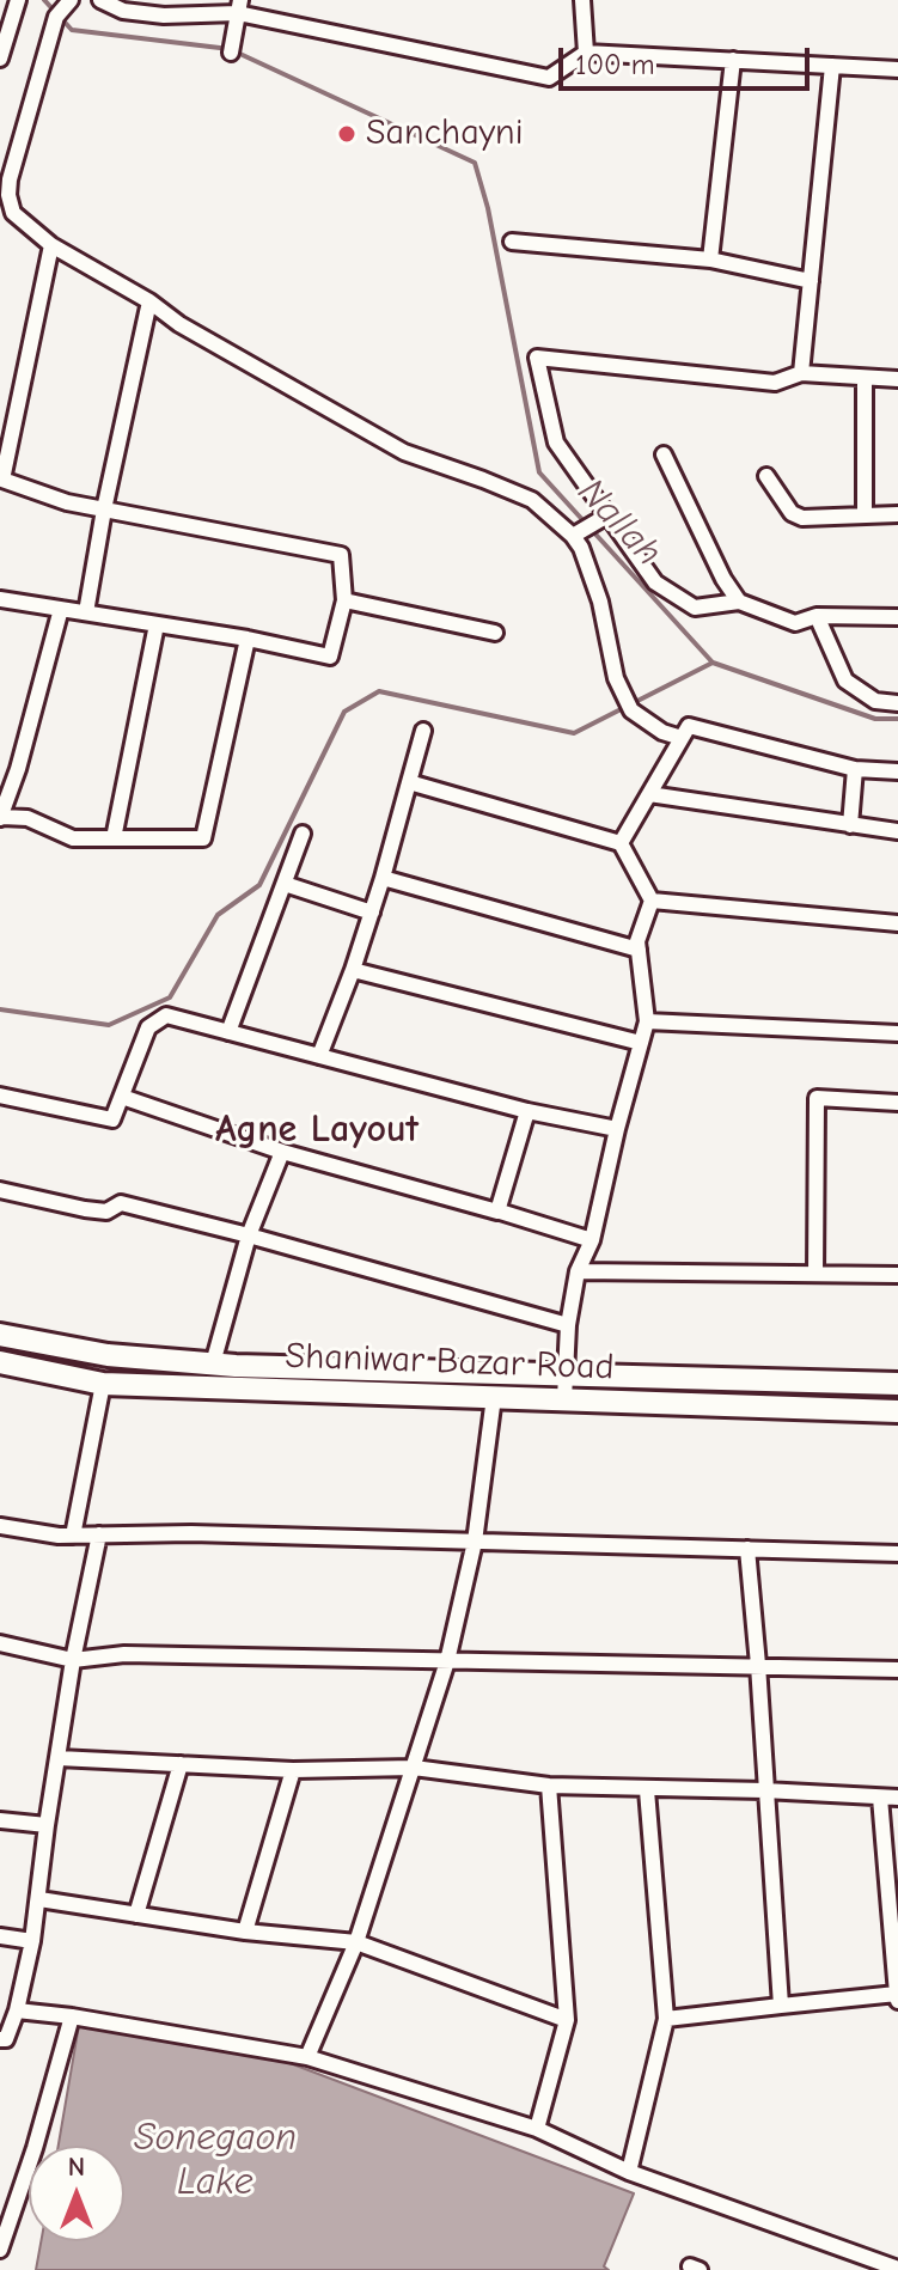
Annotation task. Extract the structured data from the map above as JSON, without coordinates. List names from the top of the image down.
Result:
{
  "streets": {
    "main road": ["Shaniwar Bazar Road"]
  },
  "districts": ["Agne Layout"],
  "water": ["Nallah", "Sonegaon Lake"],
  "places": ["Sanchayni"],
  "scale_bar": "100 m",
  "north": "top"
}
